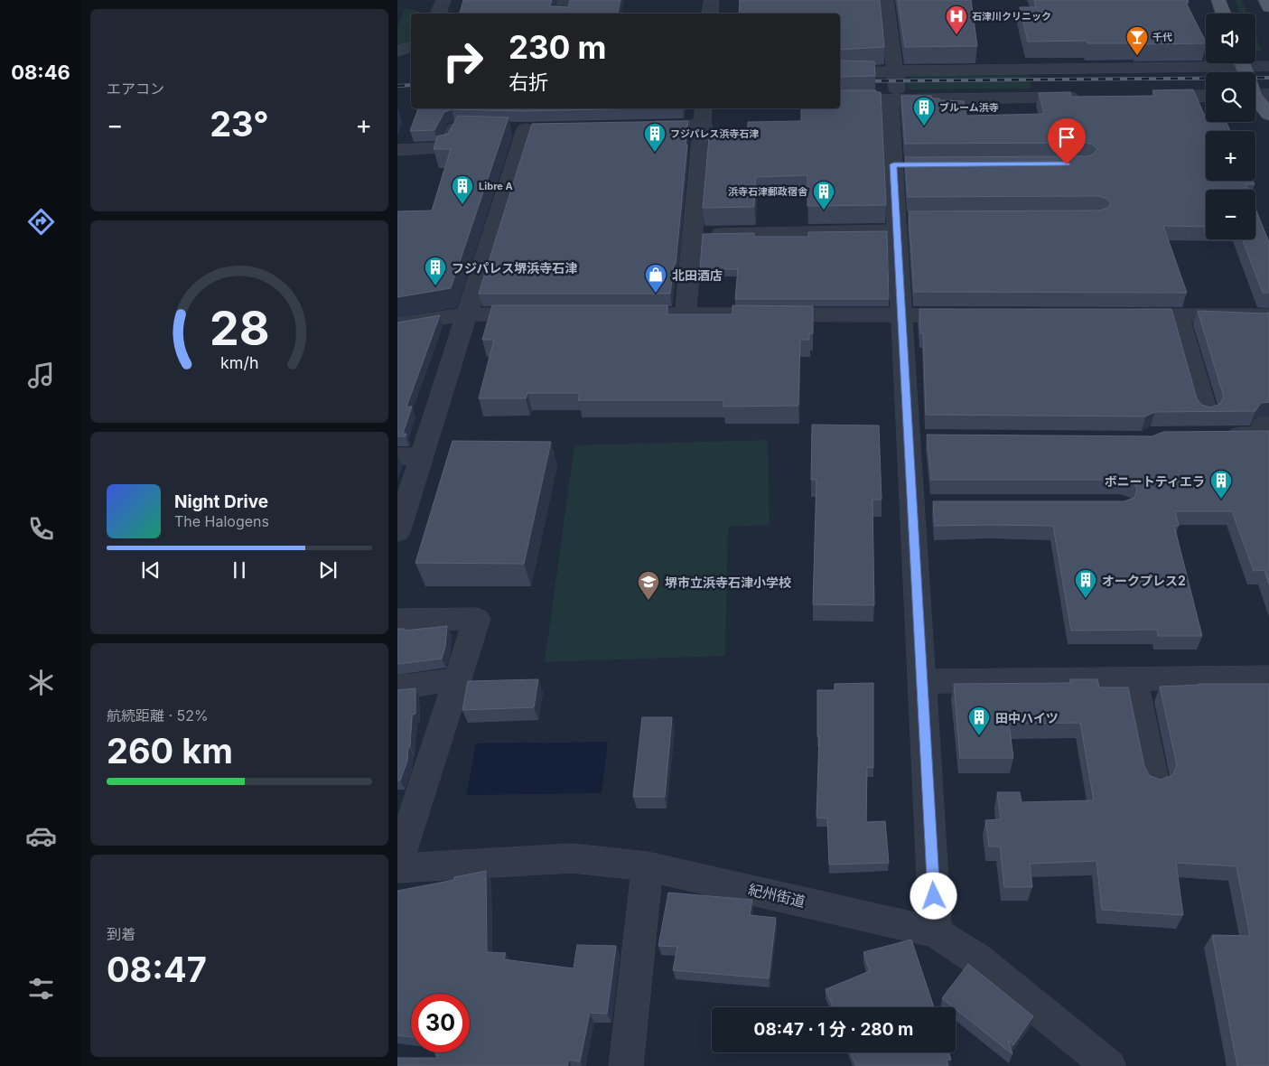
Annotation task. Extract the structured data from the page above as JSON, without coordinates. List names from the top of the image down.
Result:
{
  "streets": {
    "street": ["紀州街道"]
  },
  "places": {
    "hospital": ["石津川クリニック"],
    "bar": ["千代"],
    "building": [
      "ブルーム浜寺",
      "フジパレス浜寺石津",
      "Libre A",
      "浜寺石津郵政宿舎",
      "フジパレス堺浜寺石津",
      "ボニートティエラ",
      "オークプレス2",
      "田中ハイツ"
    ],
    "shop": ["北田酒店"],
    "school or university": ["堺市立浜寺石津小学校"]
  },
  "page": {
    "tabs": "08:46",
    "tile": [
      "エアコン",
      ["航続距離 · 52%", "260 km"],
      ["到着", "08:47"]
    ],
    "map_buttons": ["+", "−"],
    "turn": ["230 m", "右折"],
    "heat": ["−", "23°", "+"],
    "song": ["Night Drive", "The Halogens"],
    "limit": "30",
    "trip": "08:47 · 1 分 · 280 m",
    "gauge": ["28", "km/h"]
  }
}
